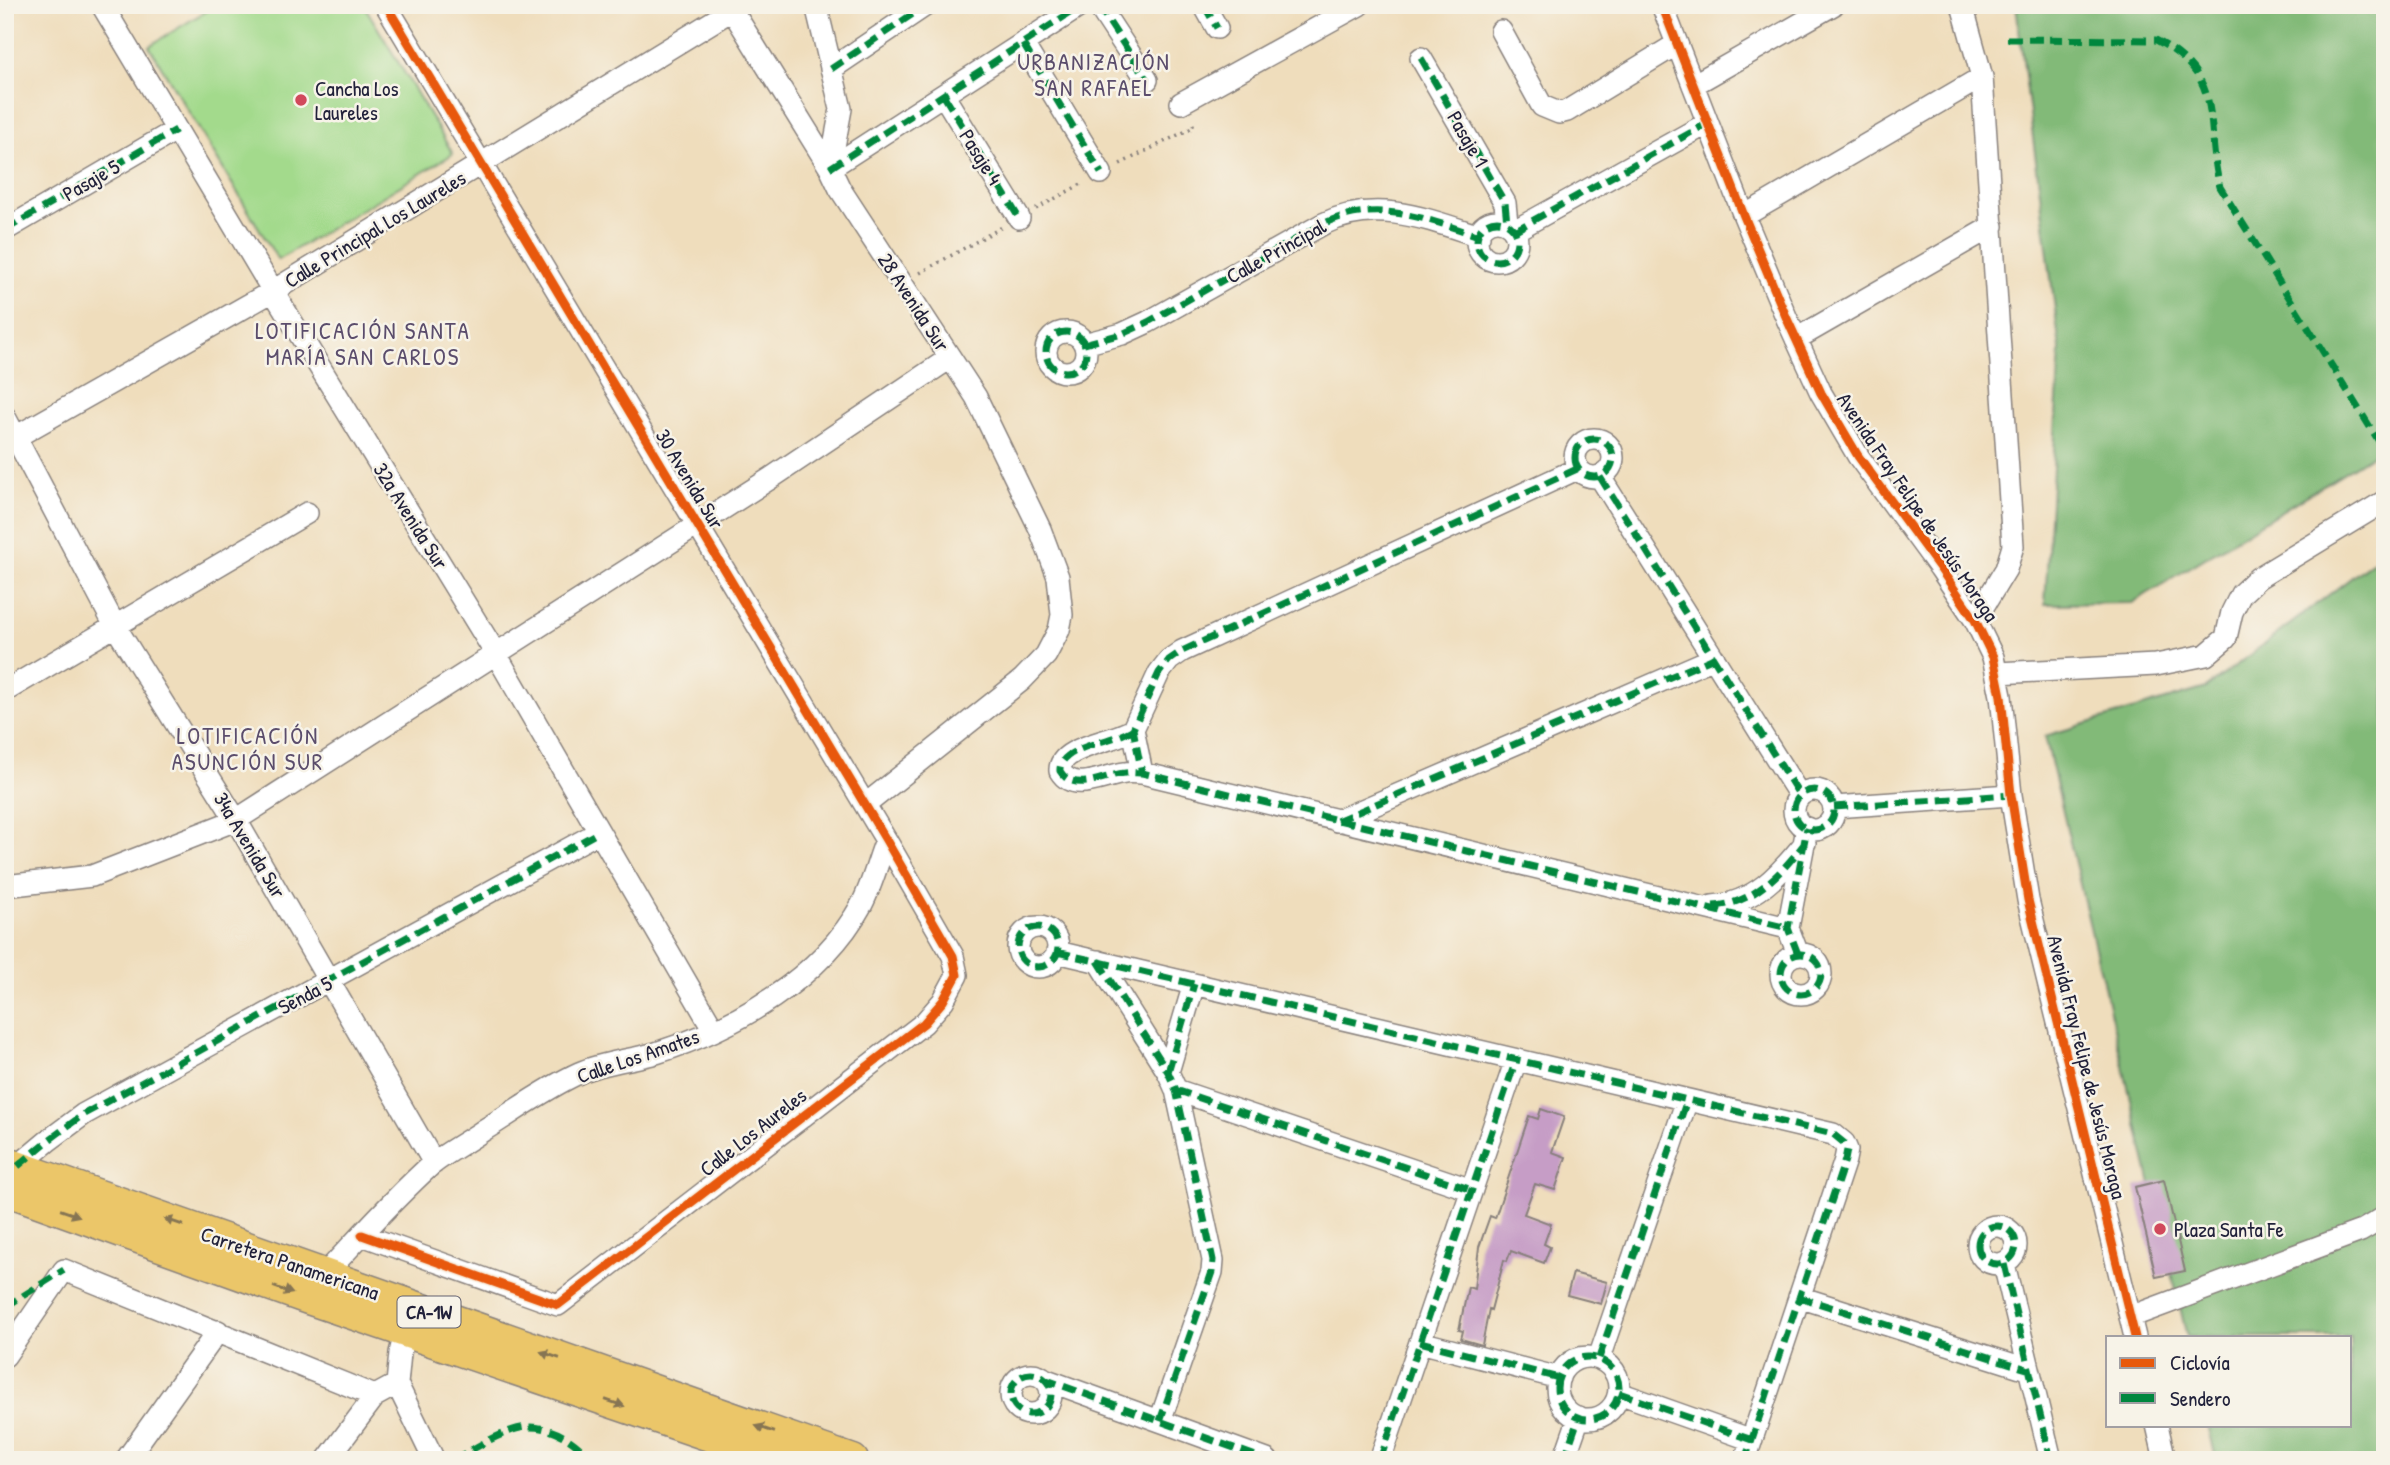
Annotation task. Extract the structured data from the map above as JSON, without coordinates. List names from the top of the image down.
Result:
{
  "streets": {
    "highway": ["Carretera Panamericana", "CA-1W"],
    "street": [
      "Pasaje 1",
      "Pasaje 4",
      "Pasaje 5",
      "Calle Principal Los Laureles",
      "Calle Principal",
      "28 Avenida Sur",
      "30 Avenida Sur",
      "Avenida Fray Felipe de Jesús Moraga",
      "32a Avenida Sur",
      "34a Avenida Sur",
      "Senda 5",
      "Calle Los Amates",
      "Calle Los Aureles"
    ]
  },
  "crossings": [
    ["Pasaje 1", "Calle Principal"],
    ["Pasaje 5", "32a Avenida Sur"],
    ["Calle Principal Los Laureles", "28 Avenida Sur"],
    ["Calle Principal Los Laureles", "30 Avenida Sur"],
    ["Calle Principal Los Laureles", "32a Avenida Sur"],
    ["Calle Principal Los Laureles", "34a Avenida Sur"],
    ["28 Avenida Sur", "30 Avenida Sur"],
    ["30 Avenida Sur", "Calle Los Amates"],
    ["30 Avenida Sur", "Calle Los Aureles"],
    ["32a Avenida Sur", "Senda 5"],
    ["32a Avenida Sur", "Calle Los Amates"],
    ["34a Avenida Sur", "Senda 5"],
    ["34a Avenida Sur", "Calle Los Amates"],
    ["Senda 5", "Carretera Panamericana"],
    ["Calle Los Amates", "Calle Los Aureles"],
    ["Calle Los Amates", "Carretera Panamericana"]
  ],
  "districts": ["URBANIZACIÓN SAN RAFAEL", "LOTIFICACIÓN SANTA MARÍA SAN CARLOS", "LOTIFICACIÓN ASUNCIÓN SUR"],
  "places": ["Cancha Los Laureles", "Plaza Santa Fe"],
  "legend": ["Ciclovía", "Sendero"]
}
